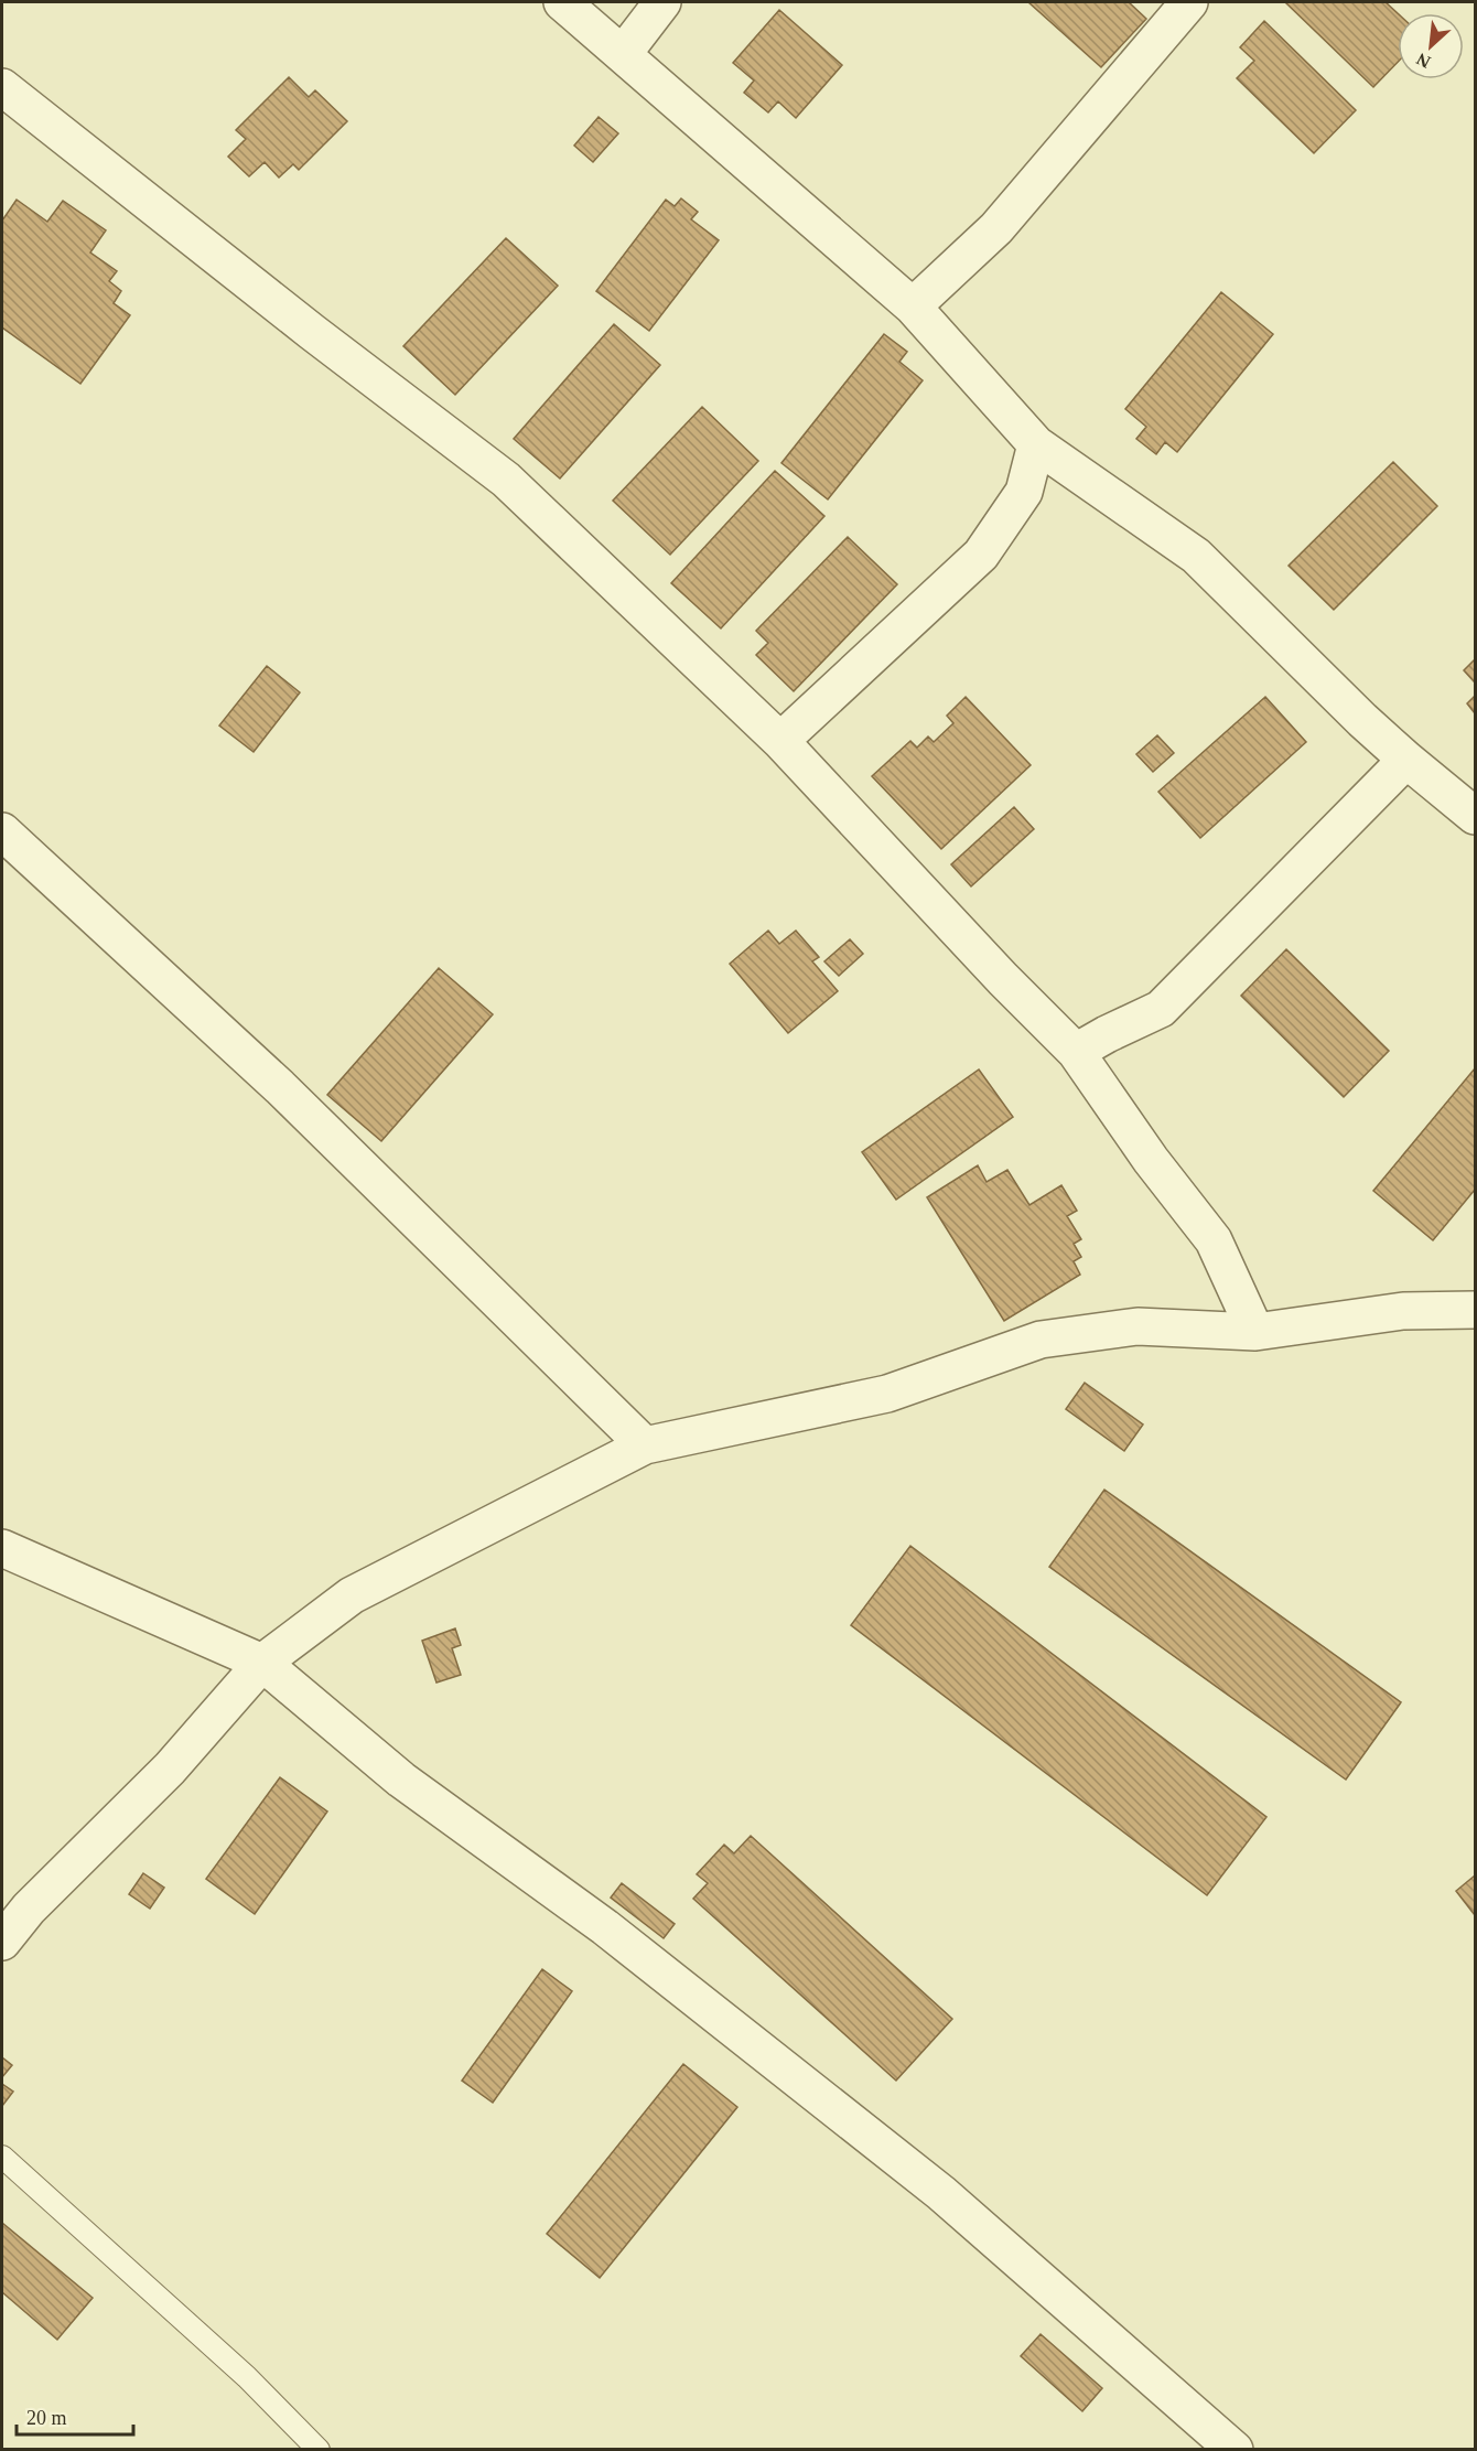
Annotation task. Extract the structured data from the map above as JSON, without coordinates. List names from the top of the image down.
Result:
{
  "scale_bar": "20 m",
  "north": "bottom left"
}
